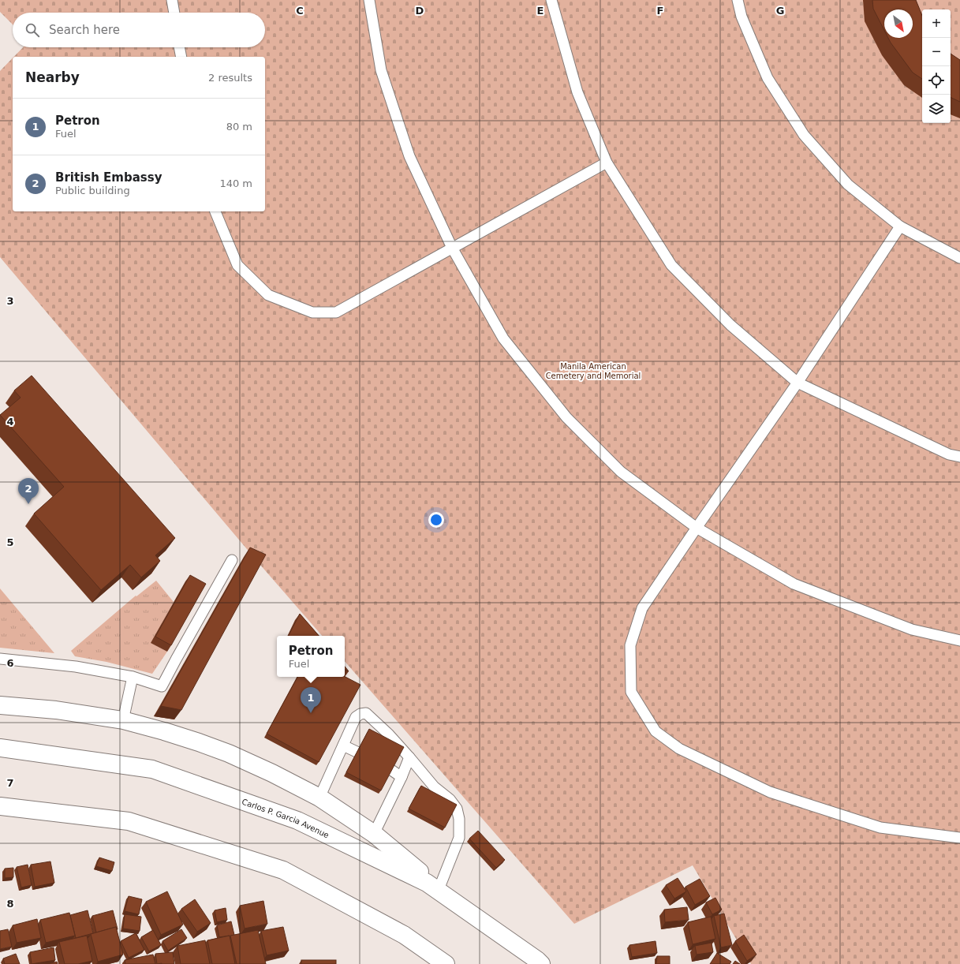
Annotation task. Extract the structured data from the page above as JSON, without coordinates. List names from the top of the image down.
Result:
{
  "streets": {
    "main road": ["Carlos P. Garcia Avenue"]
  },
  "parks": ["Manila American Cemetery and Memorial"],
  "north": "bottom right",
  "page": {
    "map_buttons": ["+", "−"],
    "search": "Search here",
    "heading": ["Nearby", "2 results"],
    "list": [
      {
        "mark": "1",
        "name": "Petron",
        "note": "Fuel",
        "value": "80 m"
      },
      {
        "mark": "2",
        "name": "British Embassy",
        "note": "Public building",
        "value": "140 m"
      }
    ],
    "pins": ["2", "1"],
    "popup": ["Petron", "Fuel"]
  },
  "grid": {
    "columns": [
      "C",
      "D",
      "E",
      "F",
      "G"
    ],
    "rows": [
      "3",
      "4",
      "5",
      "6",
      "7",
      "8"
    ]
  }
}
